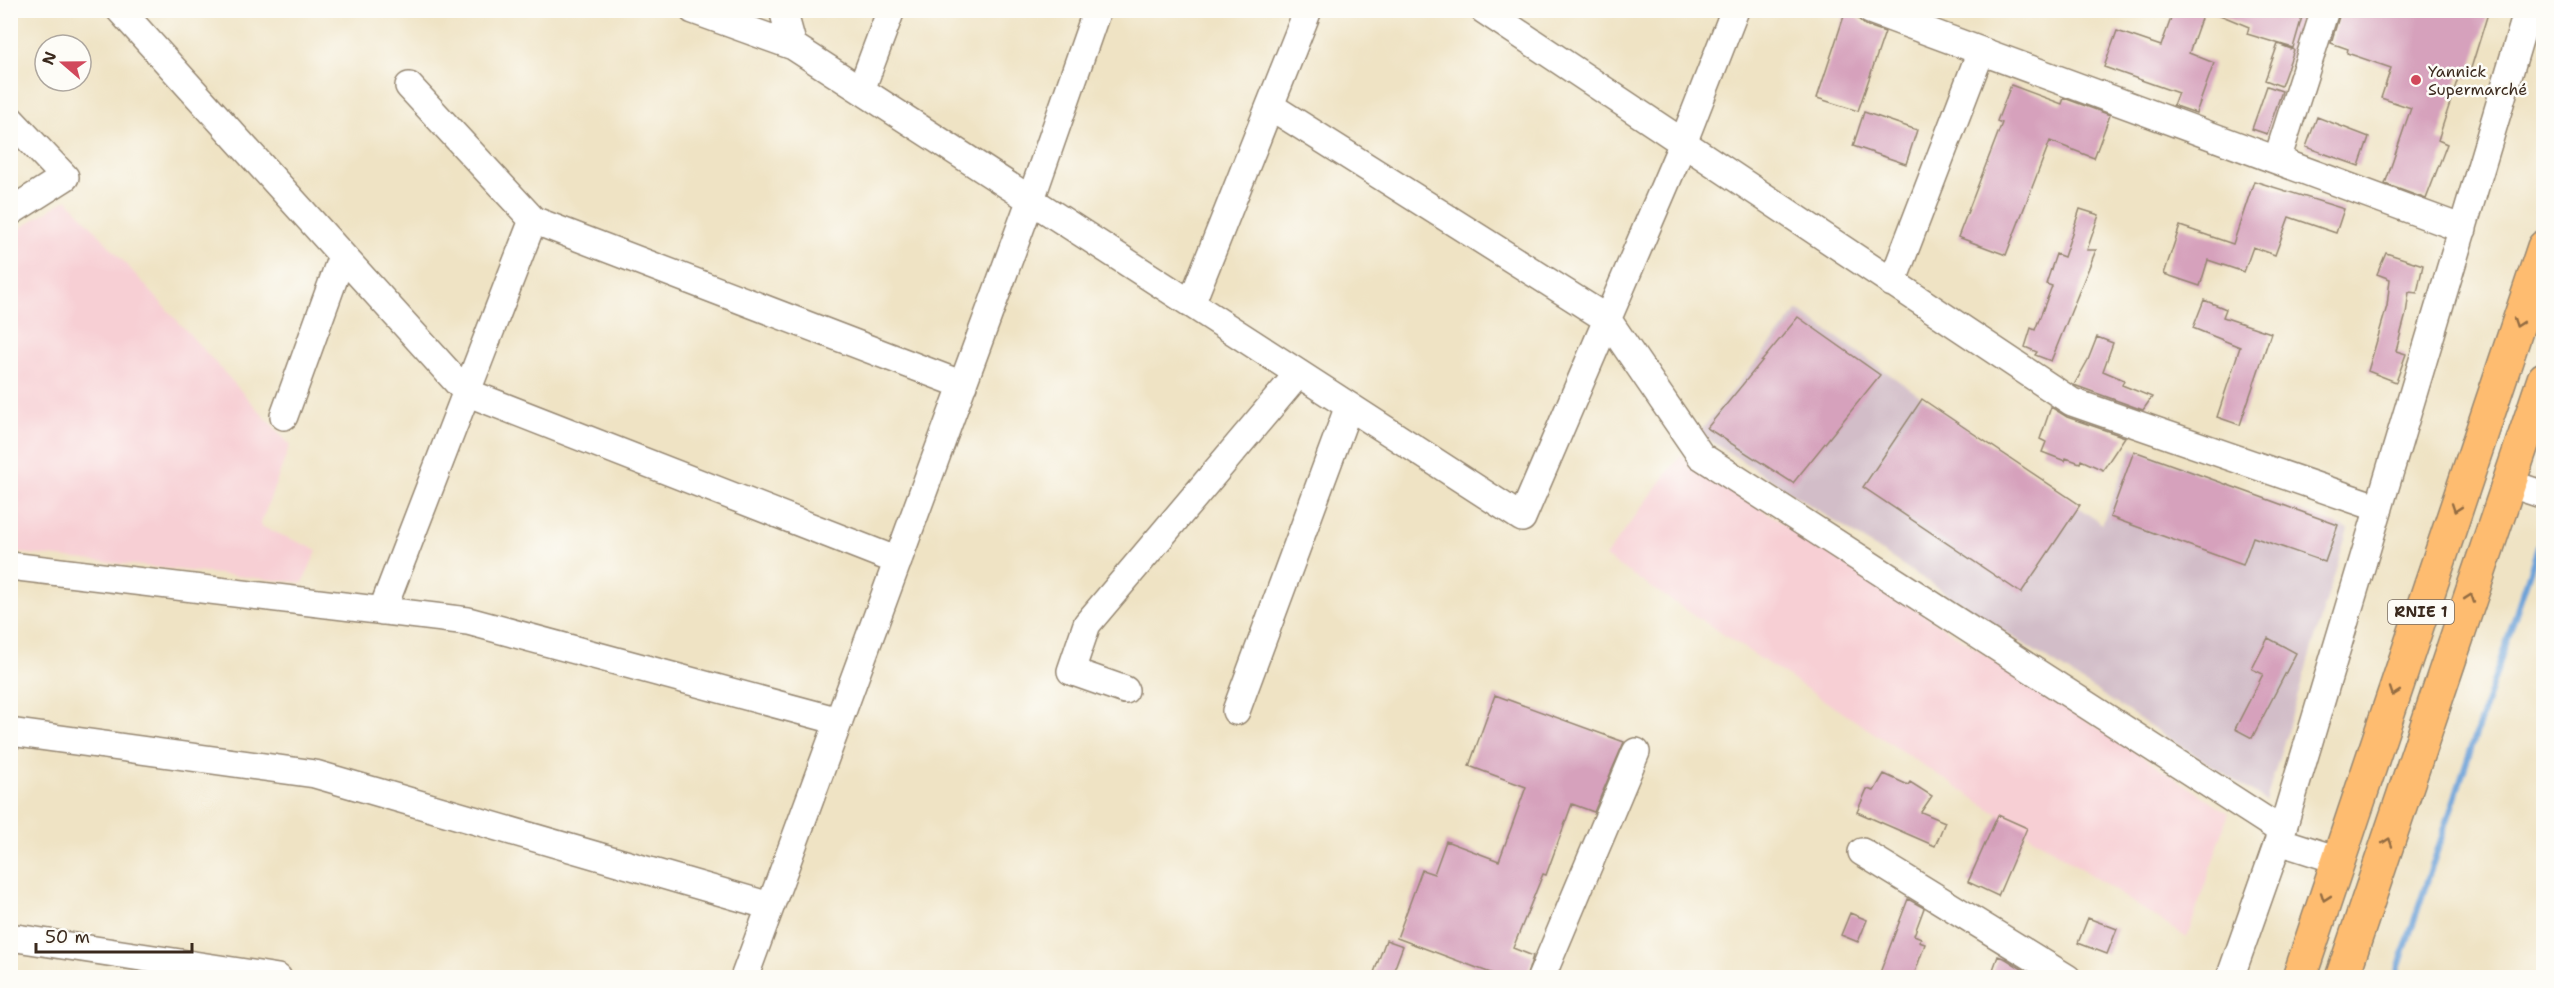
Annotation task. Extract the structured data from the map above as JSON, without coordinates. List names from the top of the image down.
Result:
{
  "streets": {
    "highway": ["RNIE 1"]
  },
  "places": ["Yannick Supermarché"],
  "scale_bar": "50 m",
  "north": "left"
}
